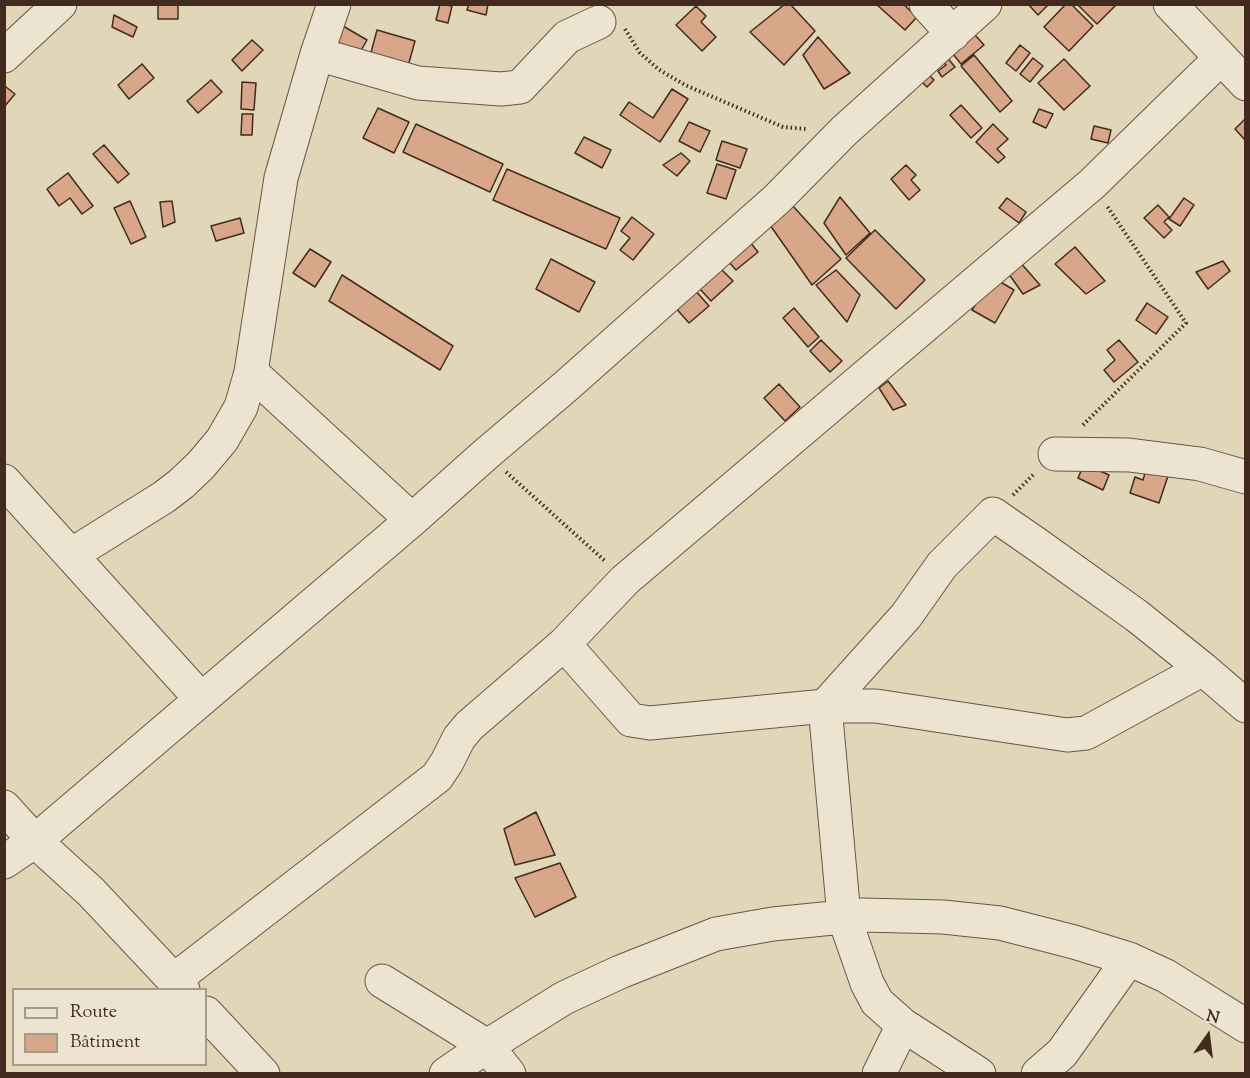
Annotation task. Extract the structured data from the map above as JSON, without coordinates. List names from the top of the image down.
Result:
{
  "legend": ["Route", "Bâtiment"],
  "north": "top"
}
